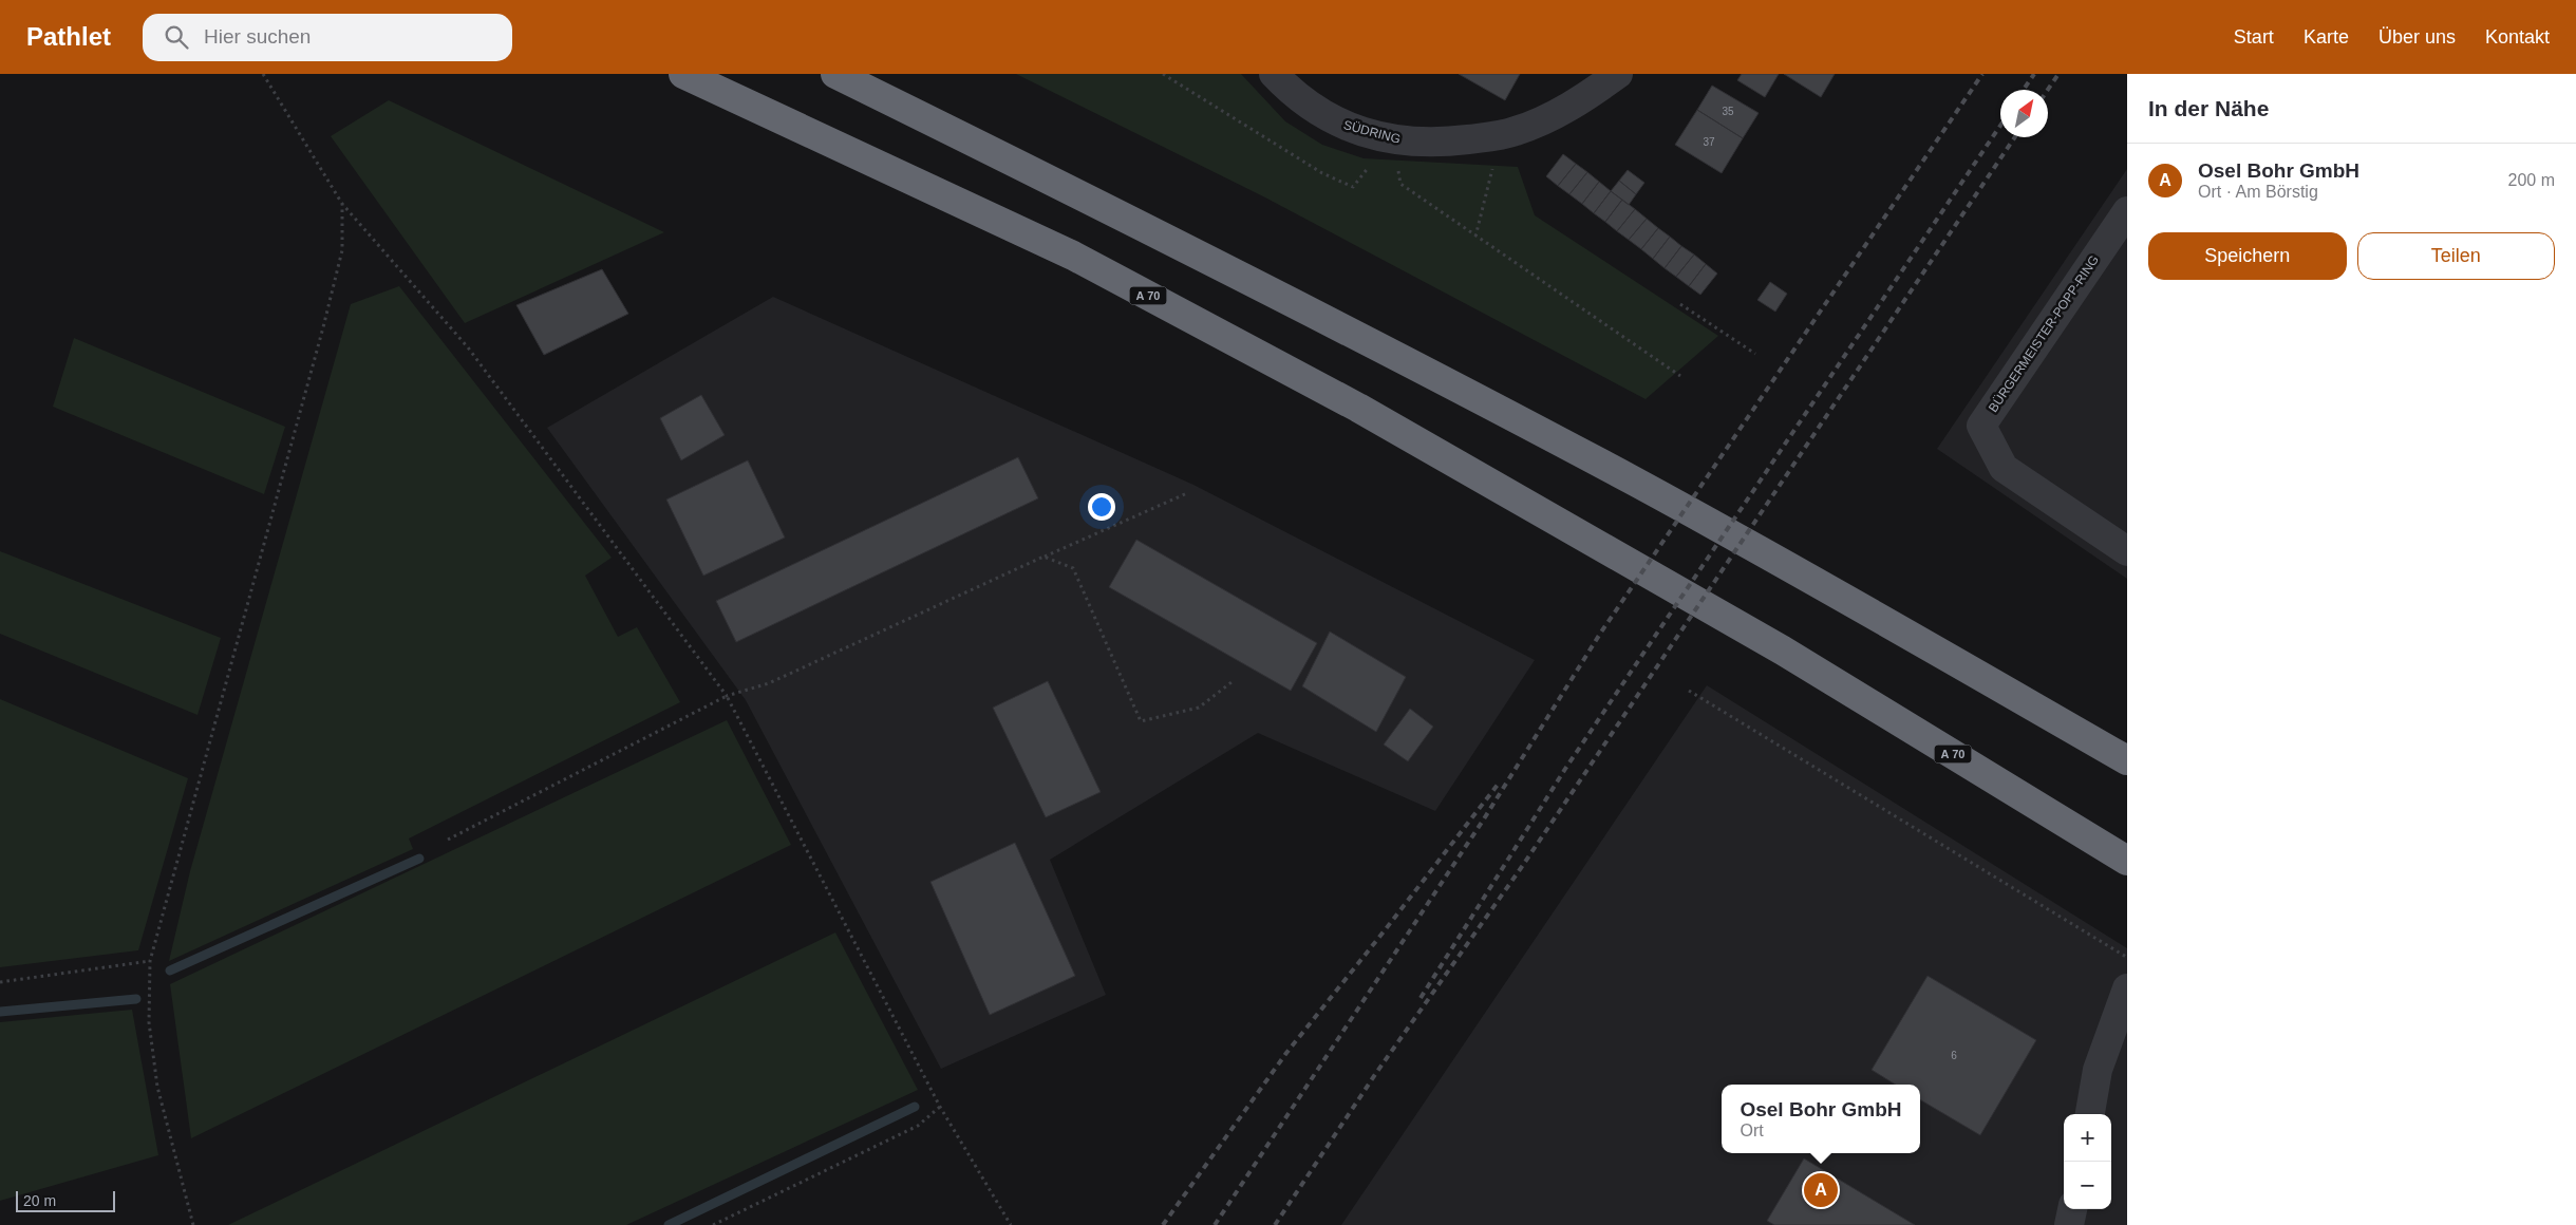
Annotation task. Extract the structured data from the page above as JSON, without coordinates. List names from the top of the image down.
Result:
{
  "streets": {
    "highway": ["A 70"],
    "street": ["SÜDRING", "BÜRGERMEISTER-POPP-RING"]
  },
  "house_numbers": ["35", "37", "6"],
  "scale_bar": "20 m",
  "north": "top right",
  "page": {
    "header": "Pathlet",
    "search": "Hier suchen",
    "nav": [
      "Start",
      "Karte",
      "Über uns",
      "Kontakt"
    ],
    "heading": "In der Nähe",
    "list": [
      {
        "mark": "A",
        "name": "Osel Bohr GmbH",
        "note": "Ort · Am Börstig",
        "value": "200 m"
      }
    ],
    "buttons": ["Speichern", "Teilen"],
    "popup": ["Osel Bohr GmbH", "Ort"],
    "map_buttons": ["+", "−"],
    "pins": "A",
    "scale": "20 m"
  }
}
